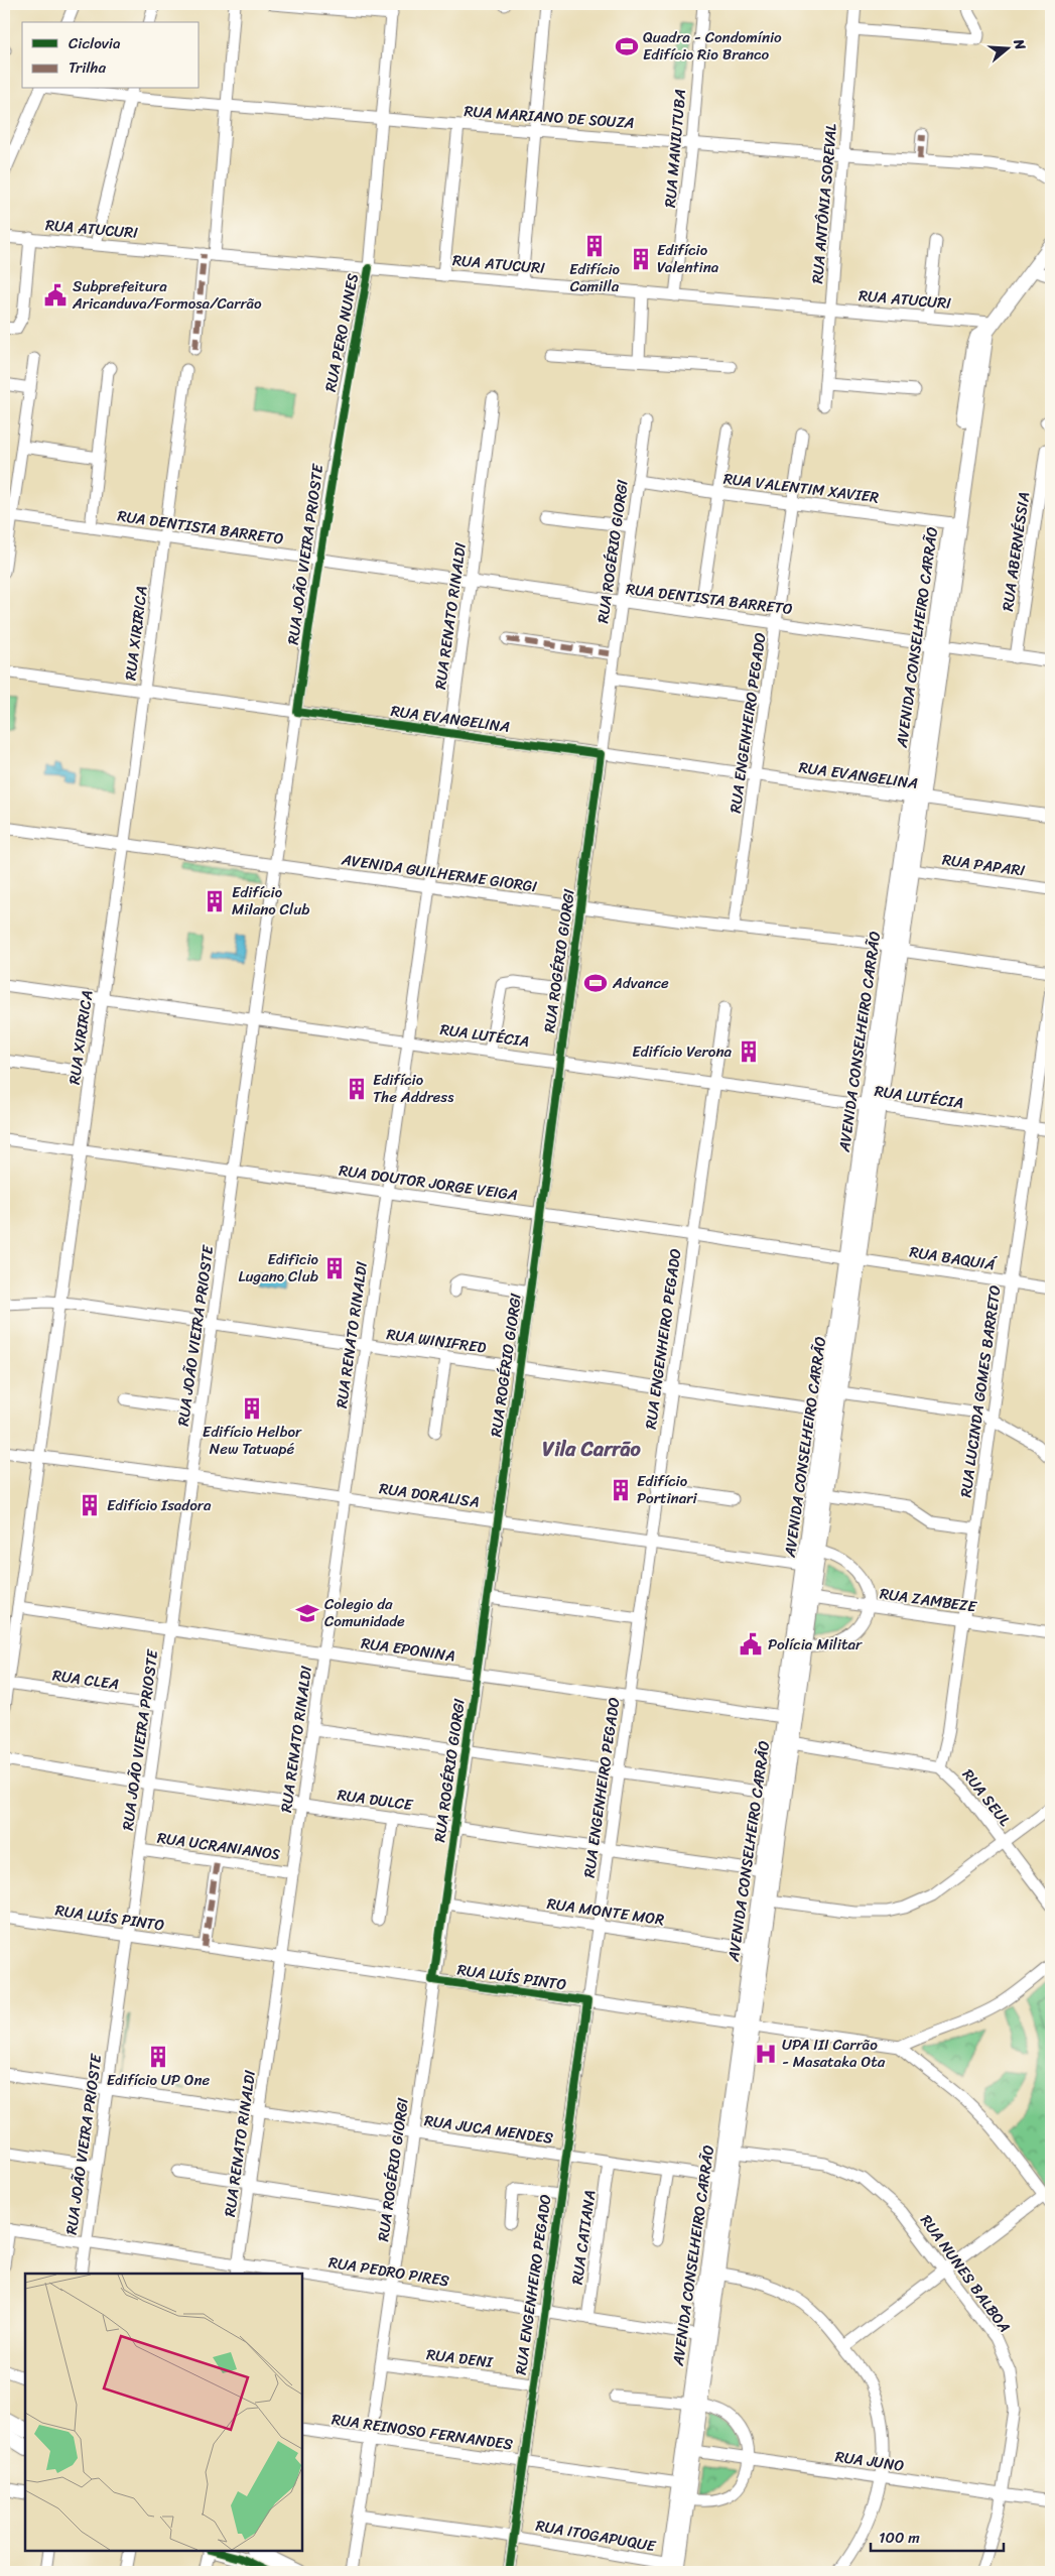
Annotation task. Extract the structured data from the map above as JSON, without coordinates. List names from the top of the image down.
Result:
{
  "streets": {
    "main road": ["AVENIDA CONSELHEIRO CARRÃO"],
    "street": [
      "RUA MARIANO DE SOUZA",
      "RUA MANIUTUBA",
      "RUA ANTÔNIA SOREVAL",
      "RUA ATUCURI",
      "RUA PERO NUNES",
      "RUA VALENTIM XAVIER",
      "RUA DENTISTA BARRETO",
      "RUA ROGÉRIO GIORGI",
      "RUA ABERNÉSSIA",
      "RUA JOÃO VIEIRA PRIOSTE",
      "RUA RENATO RINALDI",
      "RUA XIRIRICA",
      "RUA EVANGELINA",
      "RUA ENGENHEIRO PEGADO",
      "RUA PAPARI",
      "AVENIDA GUILHERME GIORGI",
      "RUA LUTÉCIA",
      "RUA DOUTOR JORGE VEIGA",
      "RUA BAQUIÁ",
      "RUA WINIFRED",
      "RUA LUCINDA GOMES BARRETO",
      "RUA DORALISA",
      "RUA ZAMBEZE",
      "RUA EPONINA",
      "RUA CLEA",
      "RUA SEUL",
      "RUA DULCE",
      "RUA UCRANIANOS",
      "RUA MONTE MOR",
      "RUA LUÍS PINTO",
      "RUA JUCA MENDES",
      "RUA CATIANA",
      "RUA PEDRO PIRES",
      "RUA NUNES BALBOA",
      "RUA DENI",
      "RUA REINOSO FERNANDES",
      "RUA JUNO",
      "RUA ITOGAPUQUE"
    ]
  },
  "crossings": [
    ["RUA MARIANO DE SOUZA", "RUA MANIUTUBA"],
    ["RUA MARIANO DE SOUZA", "RUA ANTÔNIA SOREVAL"],
    ["RUA MARIANO DE SOUZA", "RUA PERO NUNES"],
    ["RUA MANIUTUBA", "RUA ATUCURI"],
    ["RUA ANTÔNIA SOREVAL", "RUA ATUCURI"],
    ["RUA ATUCURI", "RUA PERO NUNES"],
    ["RUA ATUCURI", "AVENIDA CONSELHEIRO CARRÃO"],
    ["RUA PERO NUNES", "RUA JOÃO VIEIRA PRIOSTE"],
    ["RUA VALENTIM XAVIER", "RUA ROGÉRIO GIORGI"],
    ["RUA VALENTIM XAVIER", "AVENIDA CONSELHEIRO CARRÃO"],
    ["RUA VALENTIM XAVIER", "RUA ENGENHEIRO PEGADO"],
    ["RUA DENTISTA BARRETO", "RUA ROGÉRIO GIORGI"],
    ["RUA DENTISTA BARRETO", "RUA ABERNÉSSIA"],
    ["RUA DENTISTA BARRETO", "RUA JOÃO VIEIRA PRIOSTE"],
    ["RUA DENTISTA BARRETO", "RUA RENATO RINALDI"],
    ["RUA DENTISTA BARRETO", "RUA XIRIRICA"],
    ["RUA DENTISTA BARRETO", "AVENIDA CONSELHEIRO CARRÃO"],
    ["RUA DENTISTA BARRETO", "RUA ENGENHEIRO PEGADO"],
    ["RUA ROGÉRIO GIORGI", "RUA EVANGELINA"],
    ["RUA ROGÉRIO GIORGI", "AVENIDA GUILHERME GIORGI"],
    ["RUA ROGÉRIO GIORGI", "RUA LUTÉCIA"],
    ["RUA ROGÉRIO GIORGI", "RUA DOUTOR JORGE VEIGA"],
    ["RUA ROGÉRIO GIORGI", "RUA WINIFRED"],
    ["RUA ROGÉRIO GIORGI", "RUA DORALISA"],
    ["RUA ROGÉRIO GIORGI", "RUA EPONINA"],
    ["RUA ROGÉRIO GIORGI", "RUA DULCE"],
    ["RUA ROGÉRIO GIORGI", "RUA MONTE MOR"],
    ["RUA ROGÉRIO GIORGI", "RUA LUÍS PINTO"],
    ["RUA ROGÉRIO GIORGI", "RUA JUCA MENDES"],
    ["RUA ROGÉRIO GIORGI", "RUA PEDRO PIRES"],
    ["RUA ROGÉRIO GIORGI", "RUA DENI"],
    ["RUA ROGÉRIO GIORGI", "RUA REINOSO FERNANDES"],
    ["RUA ROGÉRIO GIORGI", "RUA ITOGAPUQUE"],
    ["RUA JOÃO VIEIRA PRIOSTE", "RUA EVANGELINA"],
    ["RUA JOÃO VIEIRA PRIOSTE", "AVENIDA GUILHERME GIORGI"],
    ["RUA JOÃO VIEIRA PRIOSTE", "RUA LUTÉCIA"],
    ["RUA JOÃO VIEIRA PRIOSTE", "RUA DOUTOR JORGE VEIGA"],
    ["RUA JOÃO VIEIRA PRIOSTE", "RUA WINIFRED"],
    ["RUA JOÃO VIEIRA PRIOSTE", "RUA DORALISA"],
    ["RUA JOÃO VIEIRA PRIOSTE", "RUA EPONINA"],
    ["RUA JOÃO VIEIRA PRIOSTE", "RUA CLEA"],
    ["RUA JOÃO VIEIRA PRIOSTE", "RUA DULCE"],
    ["RUA JOÃO VIEIRA PRIOSTE", "RUA UCRANIANOS"],
    ["RUA JOÃO VIEIRA PRIOSTE", "RUA LUÍS PINTO"],
    ["RUA JOÃO VIEIRA PRIOSTE", "RUA JUCA MENDES"],
    ["RUA JOÃO VIEIRA PRIOSTE", "RUA PEDRO PIRES"],
    ["RUA RENATO RINALDI", "RUA EVANGELINA"],
    ["RUA RENATO RINALDI", "AVENIDA GUILHERME GIORGI"],
    ["RUA RENATO RINALDI", "RUA LUTÉCIA"],
    ["RUA RENATO RINALDI", "RUA DOUTOR JORGE VEIGA"],
    ["RUA RENATO RINALDI", "RUA WINIFRED"],
    ["RUA RENATO RINALDI", "RUA DORALISA"],
    ["RUA RENATO RINALDI", "RUA EPONINA"],
    ["RUA RENATO RINALDI", "RUA DULCE"],
    ["RUA RENATO RINALDI", "RUA UCRANIANOS"],
    ["RUA RENATO RINALDI", "RUA LUÍS PINTO"],
    ["RUA RENATO RINALDI", "RUA JUCA MENDES"],
    ["RUA RENATO RINALDI", "RUA PEDRO PIRES"],
    ["RUA XIRIRICA", "RUA EVANGELINA"],
    ["RUA XIRIRICA", "AVENIDA GUILHERME GIORGI"],
    ["RUA XIRIRICA", "RUA LUTÉCIA"],
    ["RUA XIRIRICA", "RUA DOUTOR JORGE VEIGA"],
    ["RUA XIRIRICA", "RUA WINIFRED"],
    ["RUA XIRIRICA", "RUA DORALISA"],
    ["RUA XIRIRICA", "RUA EPONINA"],
    ["RUA XIRIRICA", "RUA CLEA"],
    ["AVENIDA CONSELHEIRO CARRÃO", "RUA EVANGELINA"],
    ["AVENIDA CONSELHEIRO CARRÃO", "RUA PAPARI"],
    ["AVENIDA CONSELHEIRO CARRÃO", "AVENIDA GUILHERME GIORGI"],
    ["AVENIDA CONSELHEIRO CARRÃO", "RUA LUTÉCIA"],
    ["AVENIDA CONSELHEIRO CARRÃO", "RUA DOUTOR JORGE VEIGA"],
    ["AVENIDA CONSELHEIRO CARRÃO", "RUA BAQUIÁ"],
    ["AVENIDA CONSELHEIRO CARRÃO", "RUA WINIFRED"],
    ["AVENIDA CONSELHEIRO CARRÃO", "RUA DORALISA"],
    ["AVENIDA CONSELHEIRO CARRÃO", "RUA ZAMBEZE"],
    ["AVENIDA CONSELHEIRO CARRÃO", "RUA EPONINA"],
    ["AVENIDA CONSELHEIRO CARRÃO", "RUA SEUL"],
    ["AVENIDA CONSELHEIRO CARRÃO", "RUA DULCE"],
    ["AVENIDA CONSELHEIRO CARRÃO", "RUA MONTE MOR"],
    ["AVENIDA CONSELHEIRO CARRÃO", "RUA LUÍS PINTO"],
    ["AVENIDA CONSELHEIRO CARRÃO", "RUA JUCA MENDES"],
    ["AVENIDA CONSELHEIRO CARRÃO", "RUA PEDRO PIRES"],
    ["AVENIDA CONSELHEIRO CARRÃO", "RUA NUNES BALBOA"],
    ["AVENIDA CONSELHEIRO CARRÃO", "RUA REINOSO FERNANDES"],
    ["AVENIDA CONSELHEIRO CARRÃO", "RUA JUNO"],
    ["AVENIDA CONSELHEIRO CARRÃO", "RUA ITOGAPUQUE"],
    ["RUA EVANGELINA", "RUA ENGENHEIRO PEGADO"],
    ["RUA ENGENHEIRO PEGADO", "AVENIDA GUILHERME GIORGI"],
    ["RUA ENGENHEIRO PEGADO", "RUA LUTÉCIA"],
    ["RUA ENGENHEIRO PEGADO", "RUA DOUTOR JORGE VEIGA"],
    ["RUA ENGENHEIRO PEGADO", "RUA WINIFRED"],
    ["RUA ENGENHEIRO PEGADO", "RUA DORALISA"],
    ["RUA ENGENHEIRO PEGADO", "RUA EPONINA"],
    ["RUA ENGENHEIRO PEGADO", "RUA DULCE"],
    ["RUA ENGENHEIRO PEGADO", "RUA MONTE MOR"],
    ["RUA ENGENHEIRO PEGADO", "RUA LUÍS PINTO"],
    ["RUA ENGENHEIRO PEGADO", "RUA JUCA MENDES"],
    ["RUA ENGENHEIRO PEGADO", "RUA PEDRO PIRES"],
    ["RUA ENGENHEIRO PEGADO", "RUA DENI"],
    ["RUA ENGENHEIRO PEGADO", "RUA REINOSO FERNANDES"],
    ["RUA ENGENHEIRO PEGADO", "RUA ITOGAPUQUE"],
    ["RUA LUTÉCIA", "RUA LUCINDA GOMES BARRETO"],
    ["RUA DOUTOR JORGE VEIGA", "RUA BAQUIÁ"],
    ["RUA BAQUIÁ", "RUA LUCINDA GOMES BARRETO"],
    ["RUA LUCINDA GOMES BARRETO", "RUA ZAMBEZE"],
    ["RUA LUCINDA GOMES BARRETO", "RUA SEUL"],
    ["RUA JUCA MENDES", "RUA CATIANA"],
    ["RUA CATIANA", "RUA PEDRO PIRES"],
    ["RUA NUNES BALBOA", "RUA JUNO"],
    ["RUA REINOSO FERNANDES", "RUA JUNO"]
  ],
  "districts": ["Vila Carrão"],
  "places": {
    "sports": ["Quadra - Condomínio Edifício Rio Branco", "Advance"],
    "building": [
      "Edifício Camilla",
      "Edifício Valentina",
      "Edifício Milano Club",
      "Edifício Verona",
      "Edifício The Address",
      "Edificio Lugano Club",
      "Edifício Helbor New Tatuapé",
      "Edifício Portinari",
      "Edifício Isadora",
      "Edifício UP One"
    ],
    "public building": ["Subprefeitura Aricanduva/Formosa/Carrão", "Polícia Militar"],
    "school or university": ["Colegio da Comunidade"],
    "hospital": ["UPA III Carrão - Masataka Ota"]
  },
  "legend": ["Ciclovia", "Trilha"],
  "scale_bar": "100 m",
  "north": "right"
}
